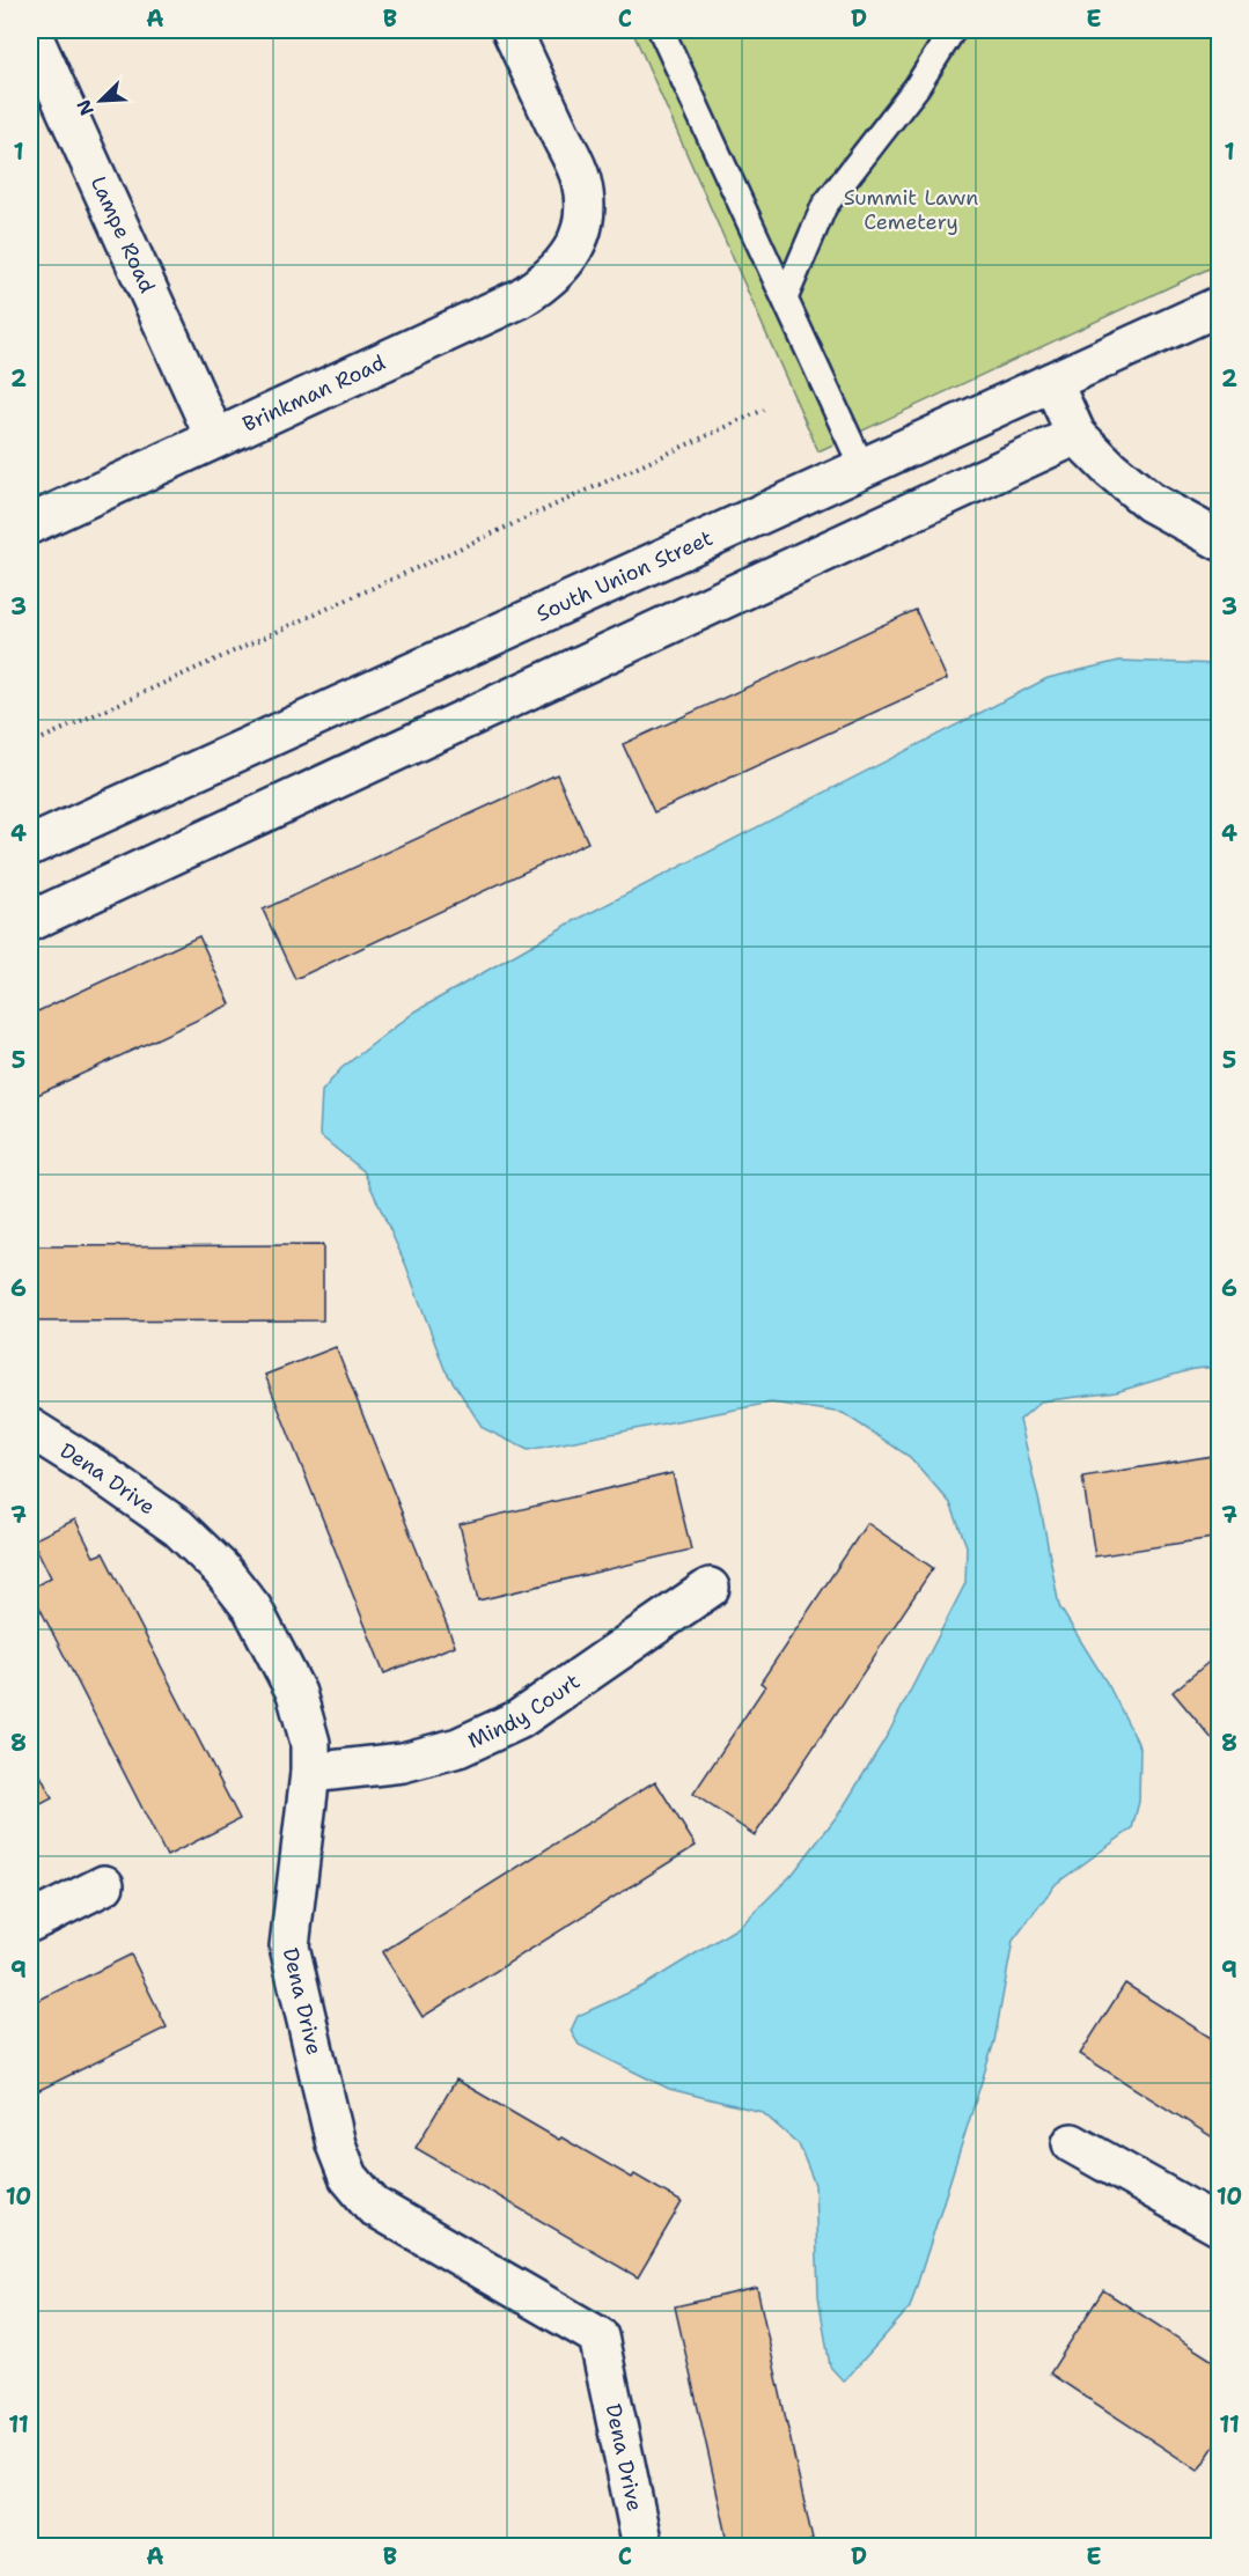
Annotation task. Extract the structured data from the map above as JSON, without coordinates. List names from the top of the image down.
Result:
{
  "streets": {
    "street": [
      "Lampe Road",
      "Brinkman Road",
      "South Union Street",
      "Dena Drive",
      "Mindy Court"
    ]
  },
  "crossings": [
    ["Lampe Road", "Brinkman Road"],
    ["Dena Drive", "Mindy Court"]
  ],
  "parks": ["Summit Lawn Cemetery"],
  "north": "bottom left",
  "grid": {
    "columns": [
      "A",
      "B",
      "C",
      "D",
      "E"
    ],
    "rows": [
      "1",
      "2",
      "3",
      "4",
      "5",
      "6",
      "7",
      "8",
      "9",
      "10",
      "11"
    ]
  }
}
